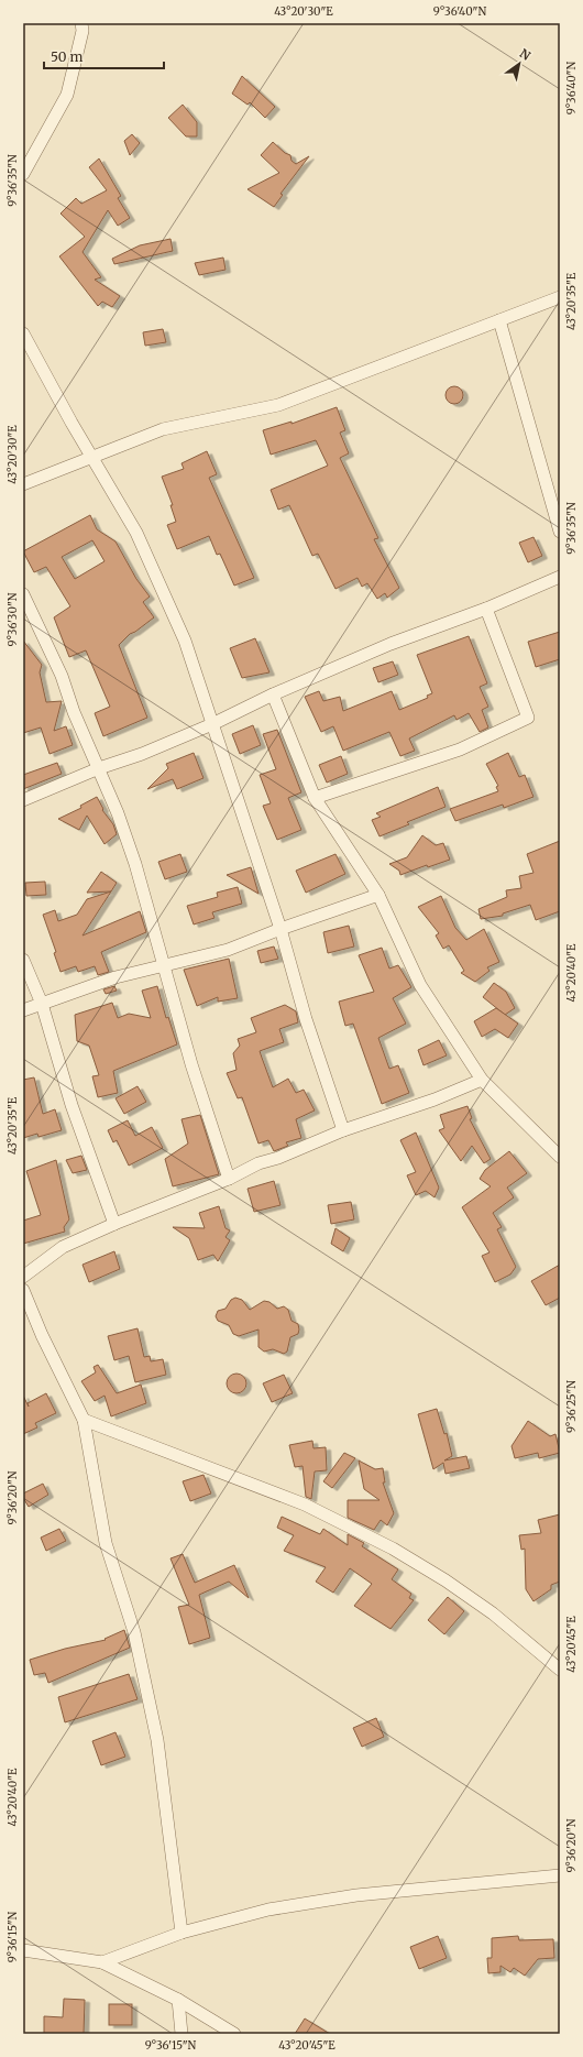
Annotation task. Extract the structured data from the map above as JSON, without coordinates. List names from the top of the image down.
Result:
{
  "scale_bar": "50 m",
  "north": "top right",
  "coordinates": [
    "43°20'30\"E",
    "9°36'40\"N",
    "9°36'35\"N",
    "43°20'35\"E",
    "9°36'30\"N",
    "43°20'40\"E",
    "9°36'25\"N",
    "9°36'20\"N",
    "43°20'45\"E",
    "9°36'15\"N"
  ]
}
